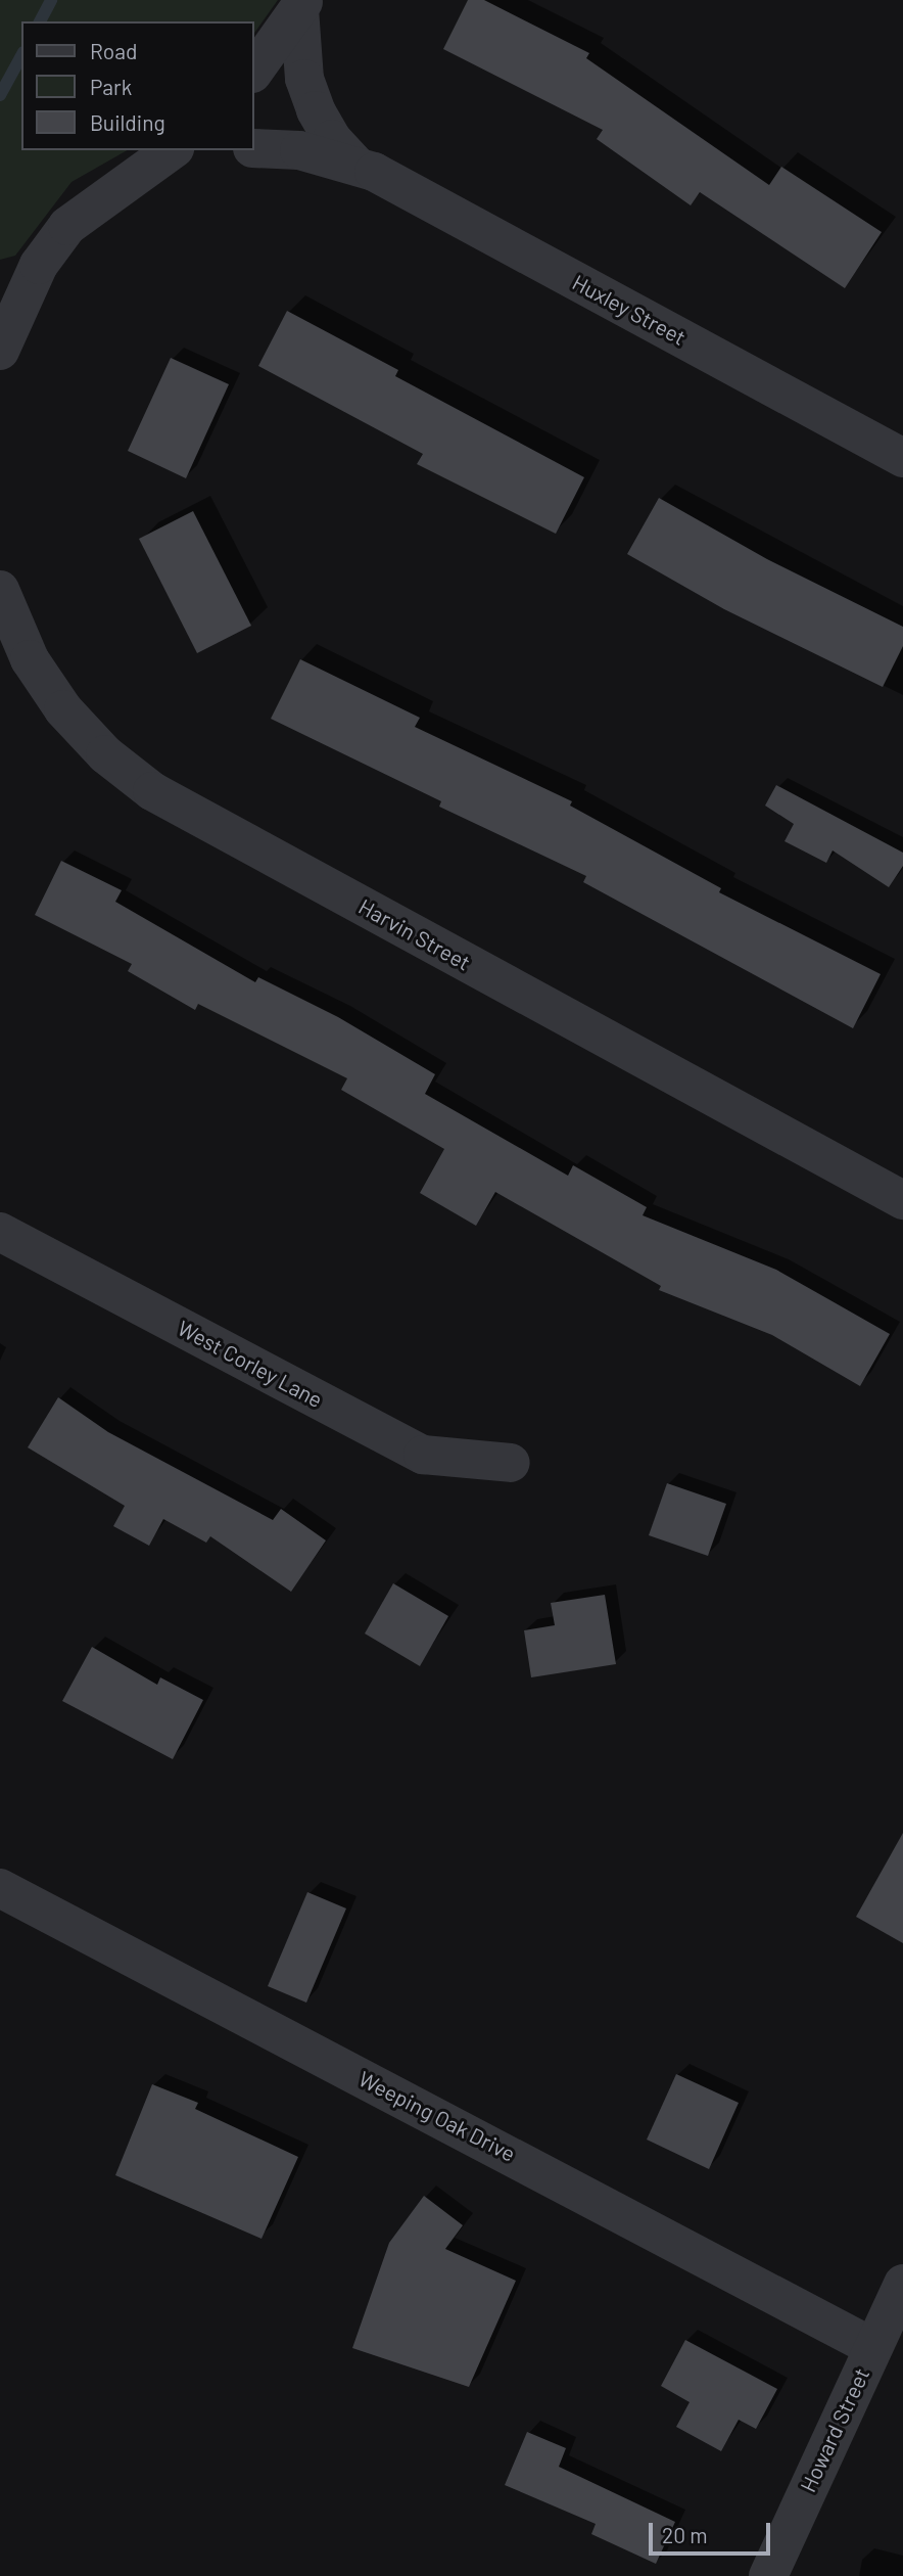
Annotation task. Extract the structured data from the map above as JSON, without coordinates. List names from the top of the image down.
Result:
{
  "streets": {
    "street": [
      "Huxley Street",
      "Harvin Street",
      "West Corley Lane",
      "Weeping Oak Drive",
      "Howard Street"
    ]
  },
  "crossings": [
    ["Weeping Oak Drive", "Howard Street"]
  ],
  "legend": ["Road", "Park", "Building"],
  "scale_bar": "20 m"
}
